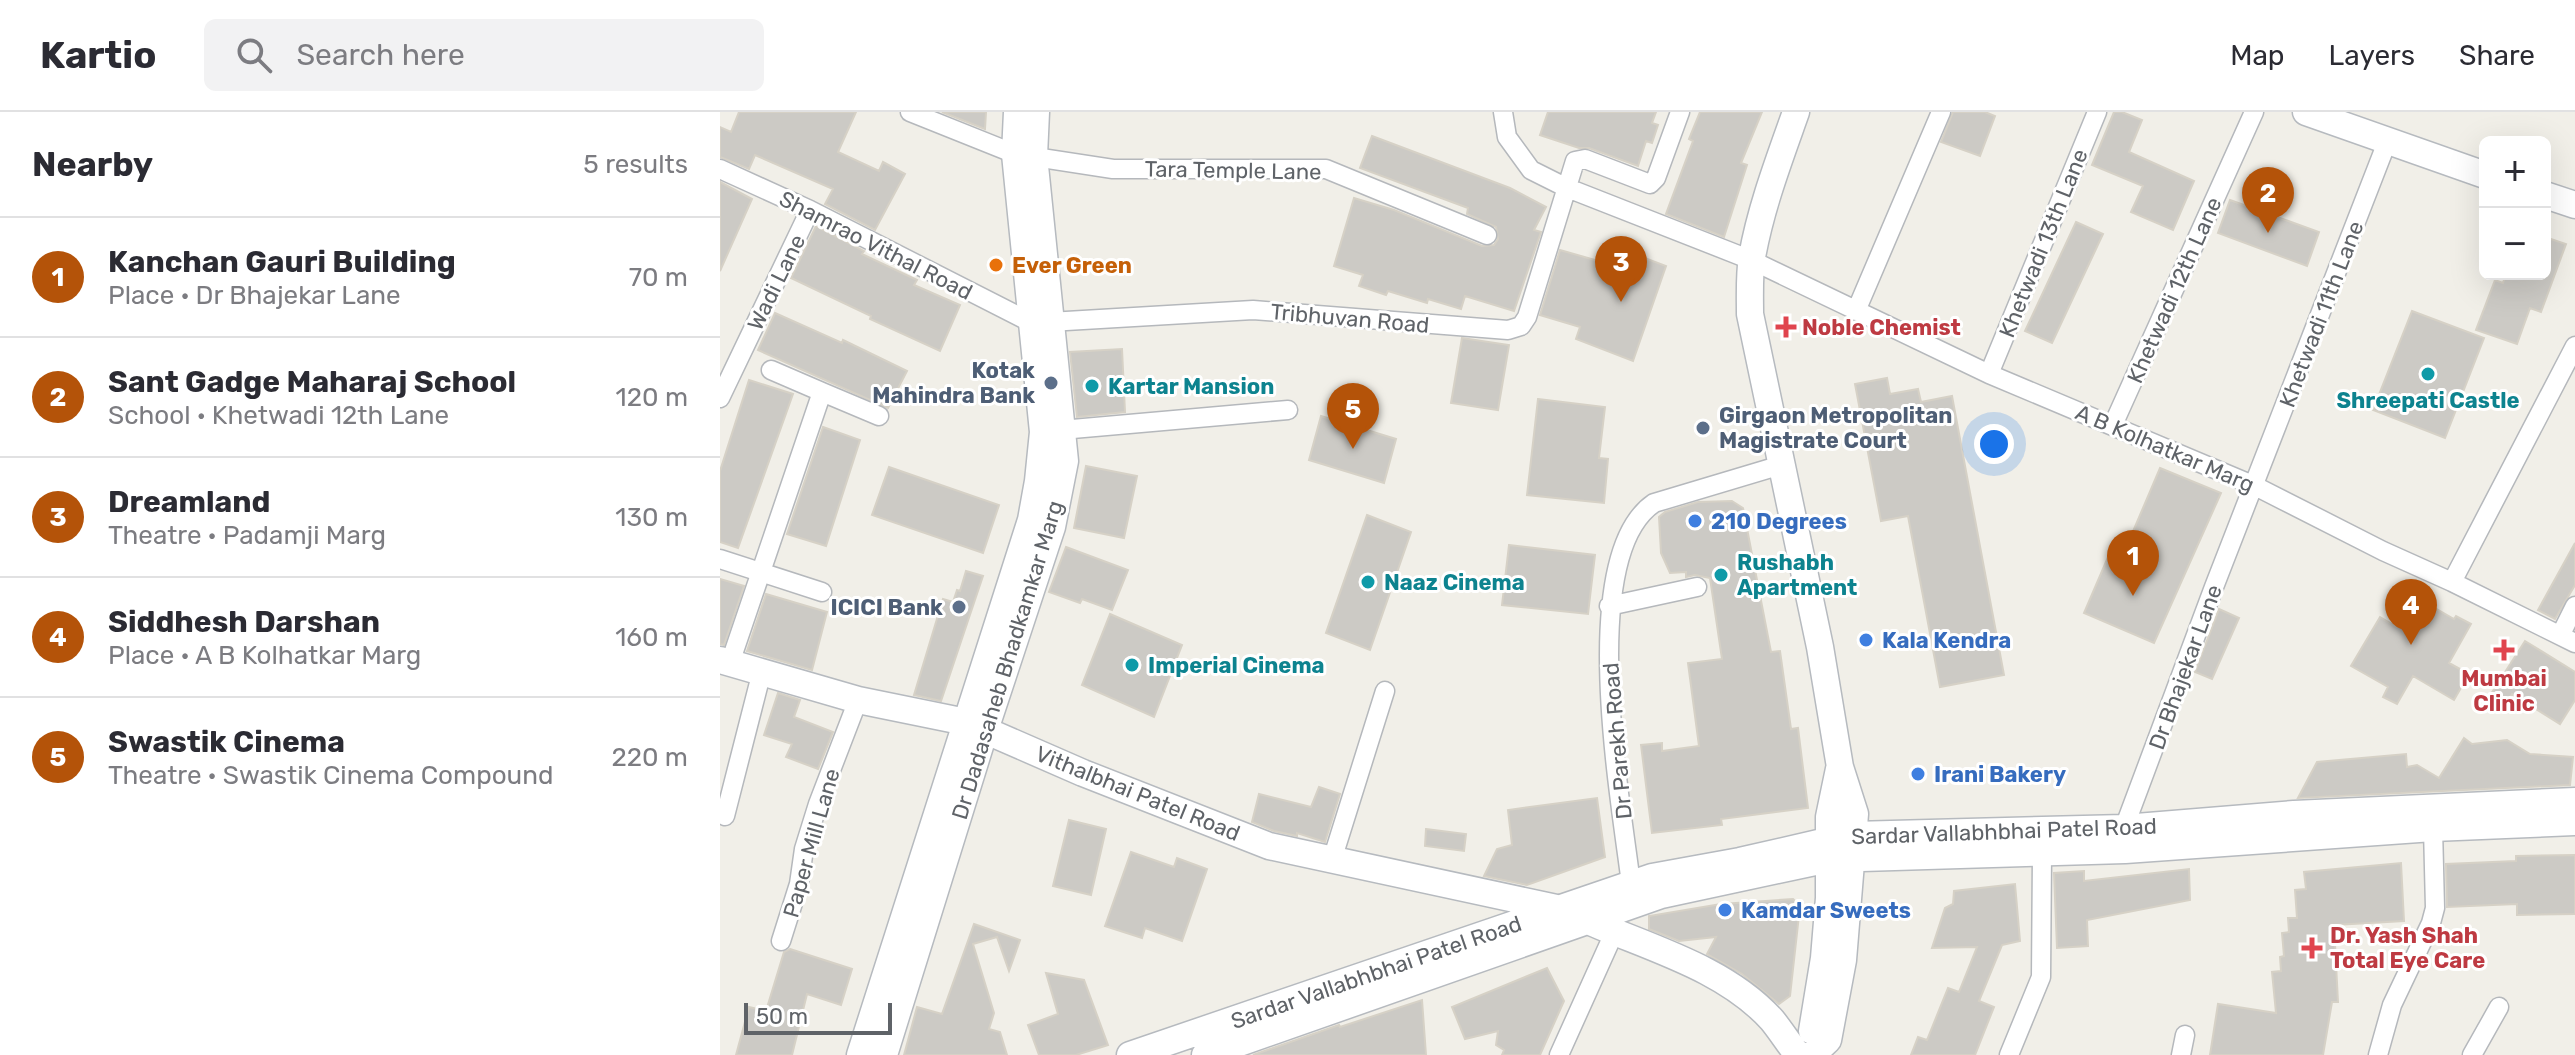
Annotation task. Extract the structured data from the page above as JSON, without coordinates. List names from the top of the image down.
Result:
{
  "streets": {
    "main road": ["Dr Dadasaheb Bhadkamkar Marg", "Vithalbhai Patel Road", "Sardar Vallabhbhai Patel Road"],
    "street": [
      "Tara Temple Lane",
      "Khetwadi 13th Lane",
      "Shamrao Vithal Road",
      "Wadi Lane",
      "Khetwadi 12th Lane",
      "Khetwadi 11th Lane",
      "Tribhuvan Road",
      "A B Kolhatkar Marg",
      "Dr Bhajekar Lane",
      "Dr Parekh Road",
      "Paper Mill Lane"
    ]
  },
  "crossings": [
    ["Tara Temple Lane", "Dr Dadasaheb Bhadkamkar Marg"],
    ["Khetwadi 13th Lane", "A B Kolhatkar Marg"],
    ["Shamrao Vithal Road", "Wadi Lane"],
    ["Shamrao Vithal Road", "Tribhuvan Road"],
    ["Shamrao Vithal Road", "Dr Dadasaheb Bhadkamkar Marg"],
    ["Khetwadi 12th Lane", "A B Kolhatkar Marg"],
    ["Khetwadi 11th Lane", "A B Kolhatkar Marg"],
    ["Khetwadi 11th Lane", "Dr Bhajekar Lane"],
    ["Tribhuvan Road", "A B Kolhatkar Marg"],
    ["Tribhuvan Road", "Dr Dadasaheb Bhadkamkar Marg"],
    ["A B Kolhatkar Marg", "Dr Bhajekar Lane"],
    ["Dr Dadasaheb Bhadkamkar Marg", "Vithalbhai Patel Road"],
    ["Dr Bhajekar Lane", "Sardar Vallabhbhai Patel Road"],
    ["Dr Parekh Road", "Sardar Vallabhbhai Patel Road"],
    ["Vithalbhai Patel Road", "Sardar Vallabhbhai Patel Road"],
    ["Vithalbhai Patel Road", "Paper Mill Lane"]
  ],
  "places": {
    "other": [
      "Ever Green",
      "Shreepati Castle",
      "Kotak Mahindra Bank",
      "Kartar Mansion",
      "Girgaon Metropolitan Magistrate Court",
      "210 Degrees",
      "Rushabh Apartment",
      "Naaz Cinema",
      "ICICI Bank",
      "Kala Kendra",
      "Imperial Cinema",
      "Irani Bakery",
      "Kamdar Sweets"
    ],
    "health": ["Noble Chemist", "Mumbai Clinic", "Dr. Yash Shah Total Eye Care"]
  },
  "scale_bar": "50 m",
  "page": {
    "header": "Kartio",
    "search": "Search here",
    "nav": ["Map", "Layers", "Share"],
    "heading": ["Nearby", "5 results"],
    "map_buttons": ["+", "−"],
    "pins": [
      "2",
      "3",
      "5",
      "1",
      "4"
    ],
    "list": [
      {
        "mark": "1",
        "name": "Kanchan Gauri Building",
        "note": "Place · Dr Bhajekar Lane",
        "value": "70 m"
      },
      {
        "mark": "2",
        "name": "Sant Gadge Maharaj School",
        "note": "School · Khetwadi 12th Lane",
        "value": "120 m"
      },
      {
        "mark": "3",
        "name": "Dreamland",
        "note": "Theatre · Padamji Marg",
        "value": "130 m"
      },
      {
        "mark": "4",
        "name": "Siddhesh Darshan",
        "note": "Place · A B Kolhatkar Marg",
        "value": "160 m"
      },
      {
        "mark": "5",
        "name": "Swastik Cinema",
        "note": "Theatre · Swastik Cinema Compound",
        "value": "220 m"
      }
    ],
    "scale": "50 m"
  }
}
